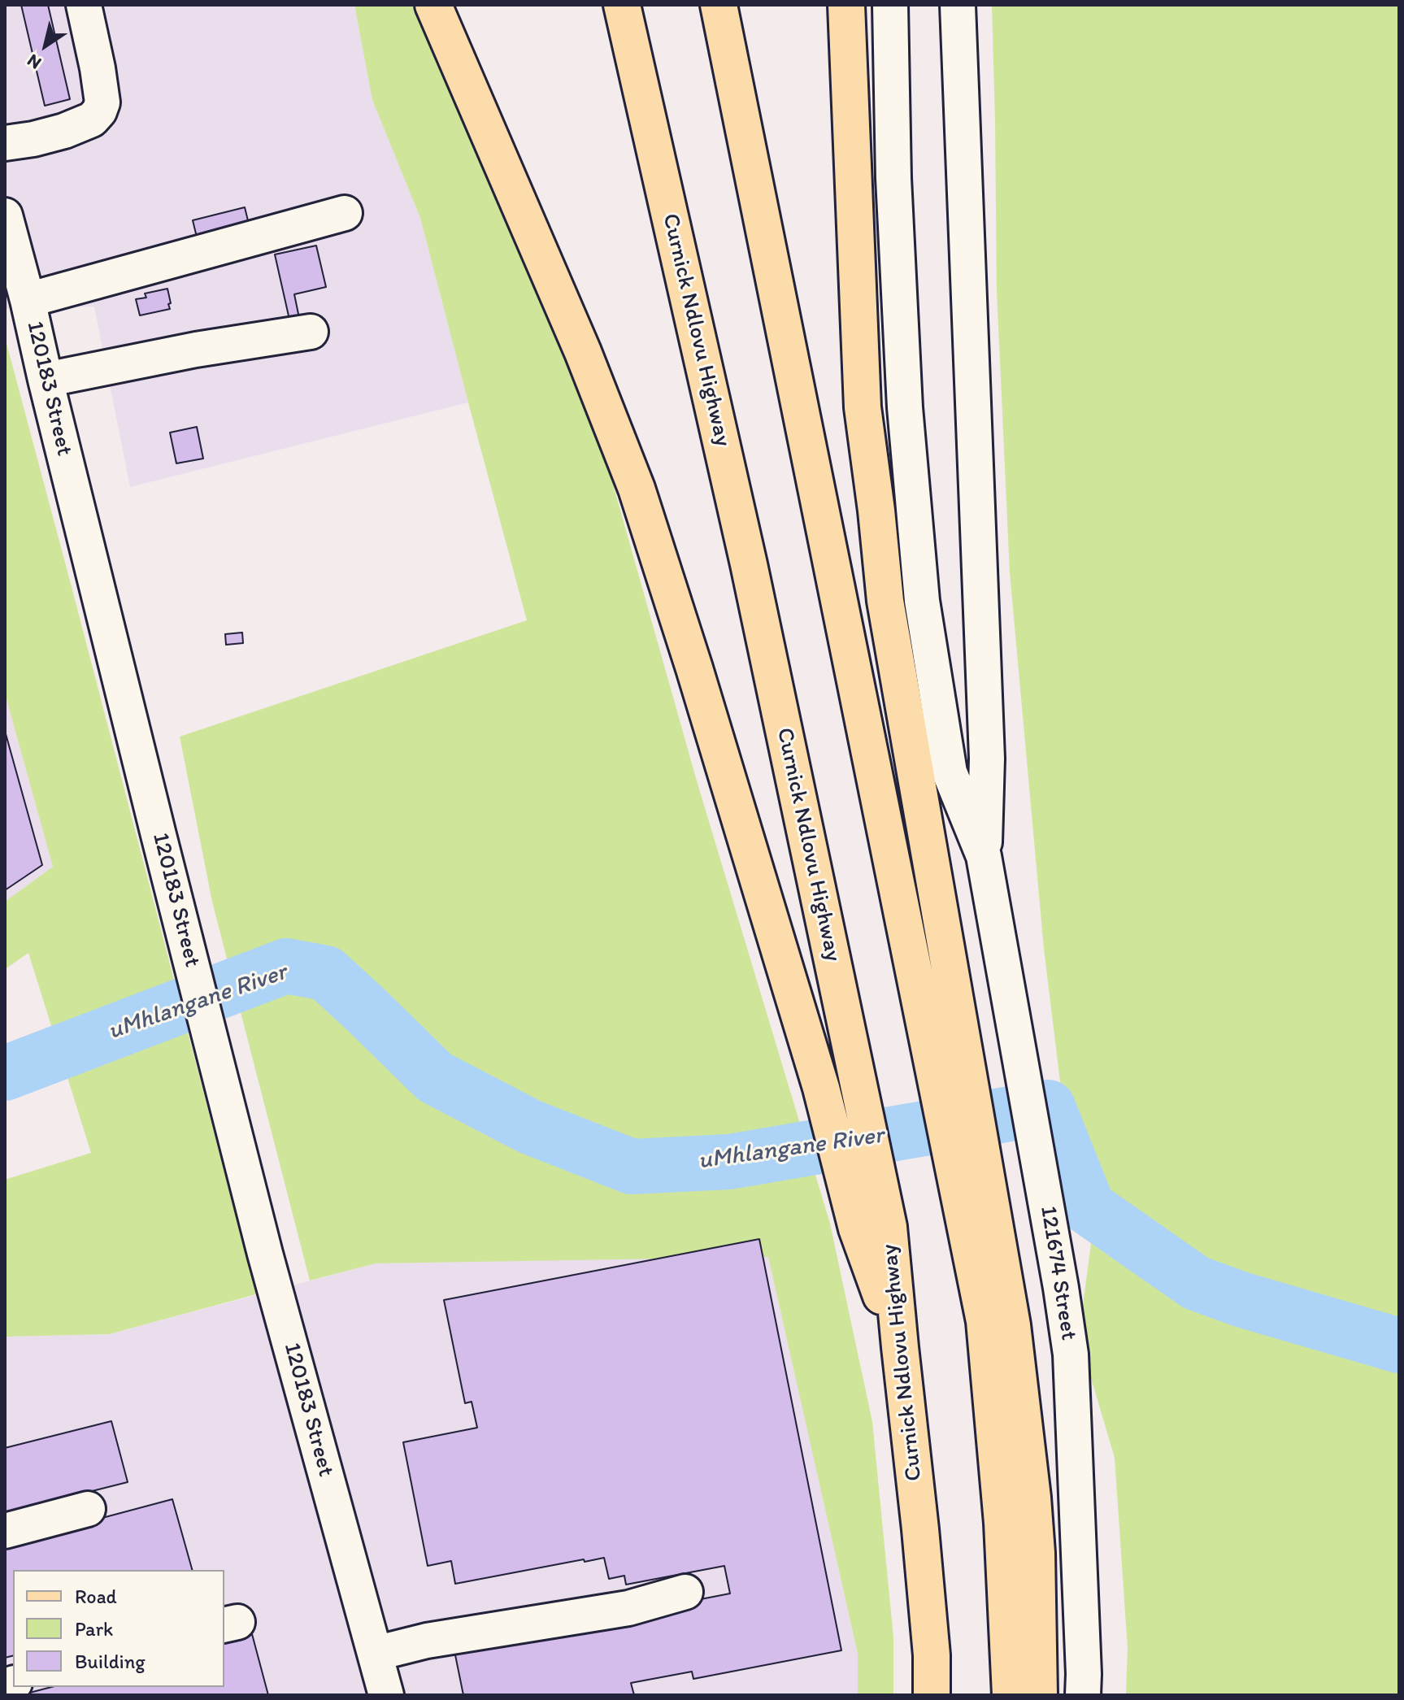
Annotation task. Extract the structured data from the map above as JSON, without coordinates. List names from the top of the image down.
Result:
{
  "streets": {
    "main road": ["Curnick Ndlovu Highway"],
    "lane": ["120183 Street", "121674 Street"]
  },
  "water": ["uMhlangane River"],
  "legend": ["Road", "Park", "Building"],
  "north": "bottom left"
}
